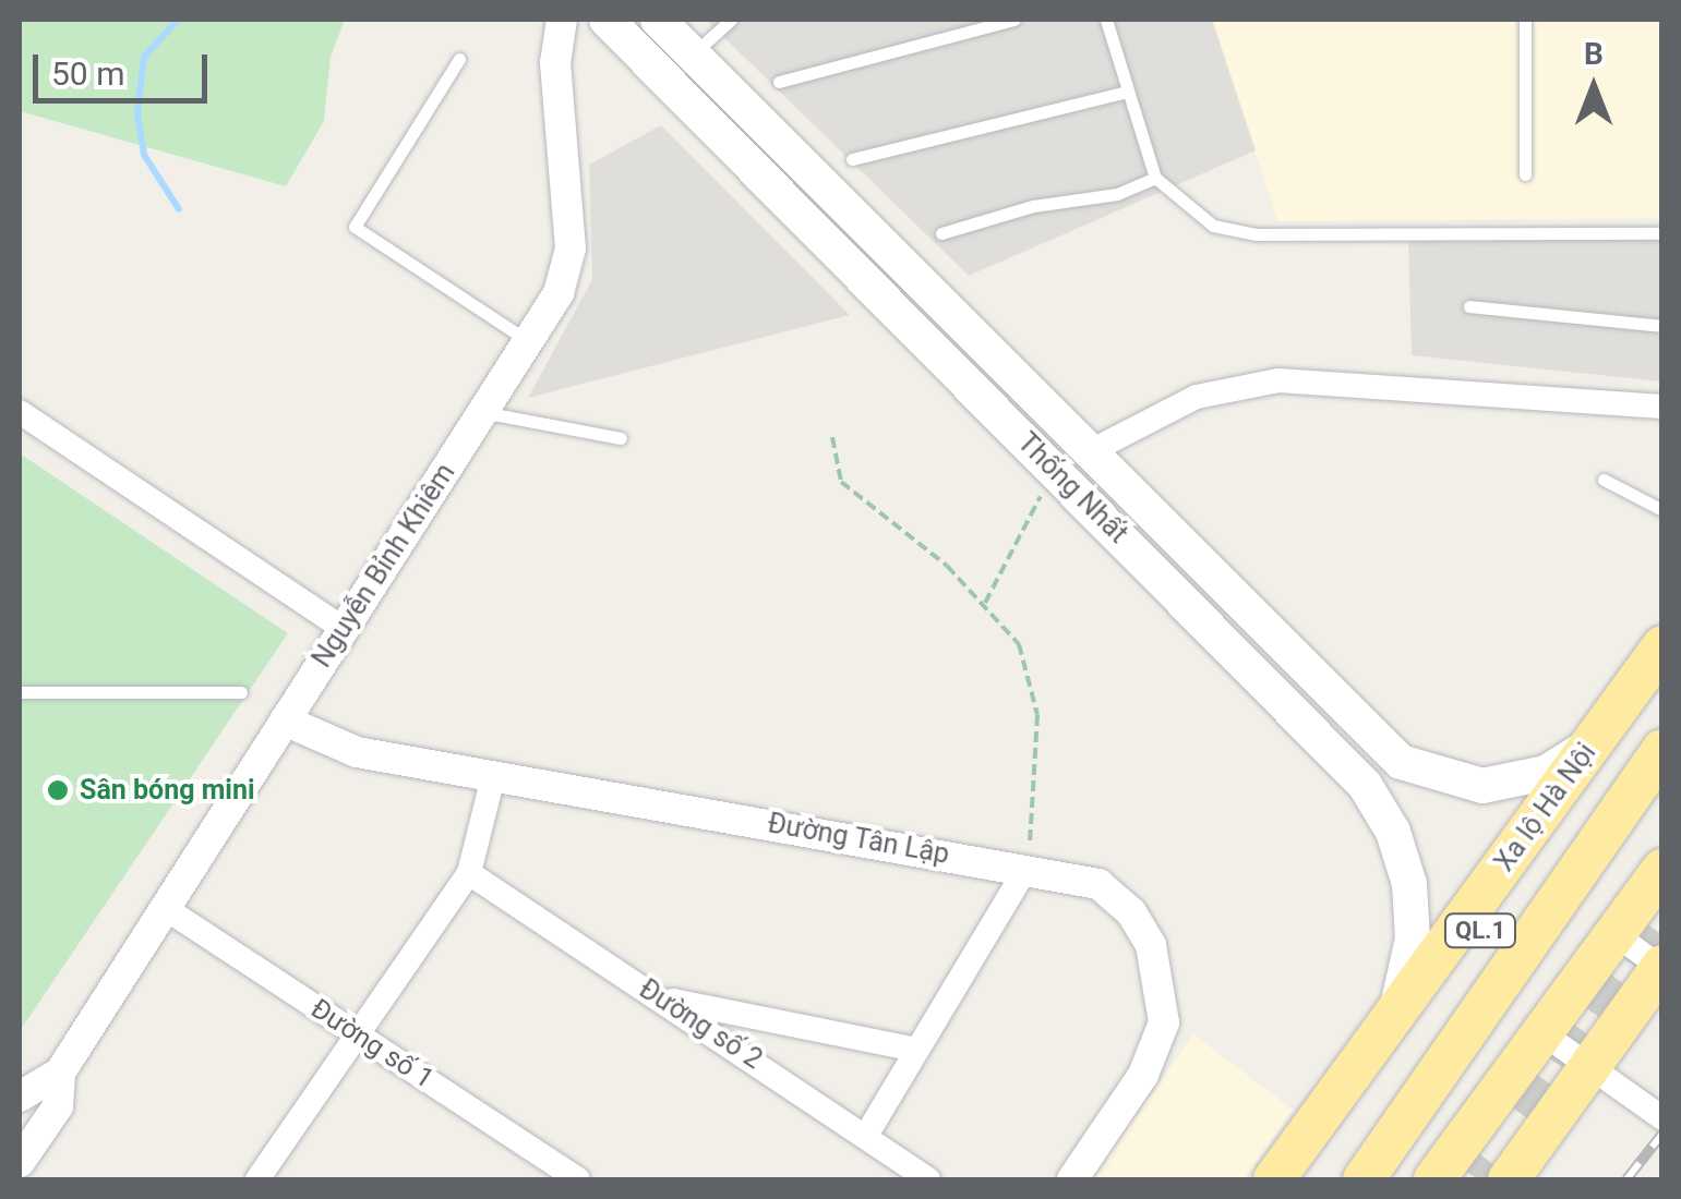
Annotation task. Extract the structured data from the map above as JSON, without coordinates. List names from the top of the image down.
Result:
{
  "streets": {
    "highway": ["Xa lộ Hà Nội", "QL.1"],
    "main road": ["Thống Nhất"],
    "street": [
      "Nguyễn Bỉnh Khiêm",
      "Đường Tân Lập",
      "Đường số 2",
      "Đường số 1"
    ]
  },
  "crossings": [
    ["Thống Nhất", "Xa lộ Hà Nội"],
    ["Nguyễn Bỉnh Khiêm", "Đường Tân Lập"],
    ["Nguyễn Bỉnh Khiêm", "Đường số 1"]
  ],
  "places": ["Sân bóng mini"],
  "scale_bar": "50 m",
  "north": "top"
}
